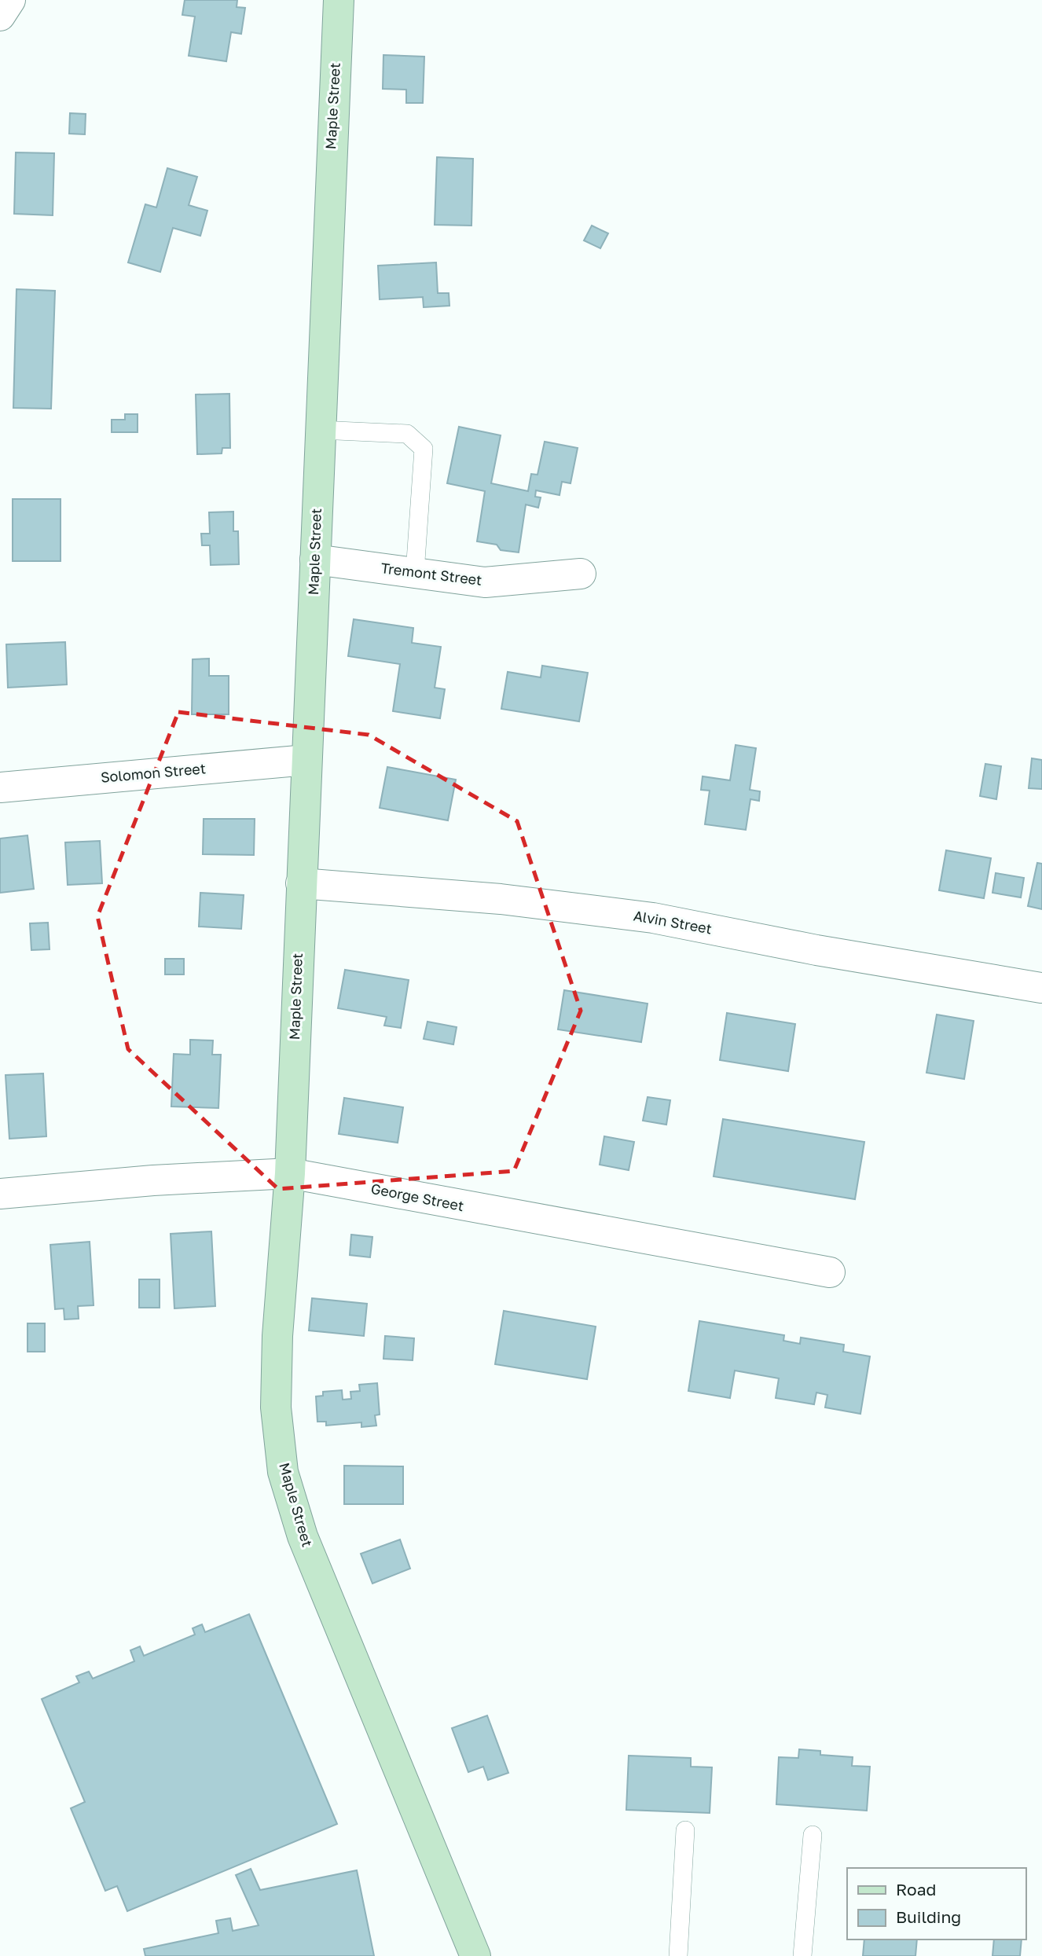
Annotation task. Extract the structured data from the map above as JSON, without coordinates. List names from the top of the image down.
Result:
{
  "streets": {
    "main road": ["Maple Street"],
    "street": [
      "Tremont Street",
      "Solomon Street",
      "Alvin Street",
      "George Street"
    ]
  },
  "crossings": [
    ["Maple Street", "Tremont Street"],
    ["Maple Street", "Solomon Street"],
    ["Maple Street", "Alvin Street"],
    ["Maple Street", "George Street"]
  ],
  "legend": ["Road", "Building"]
}
